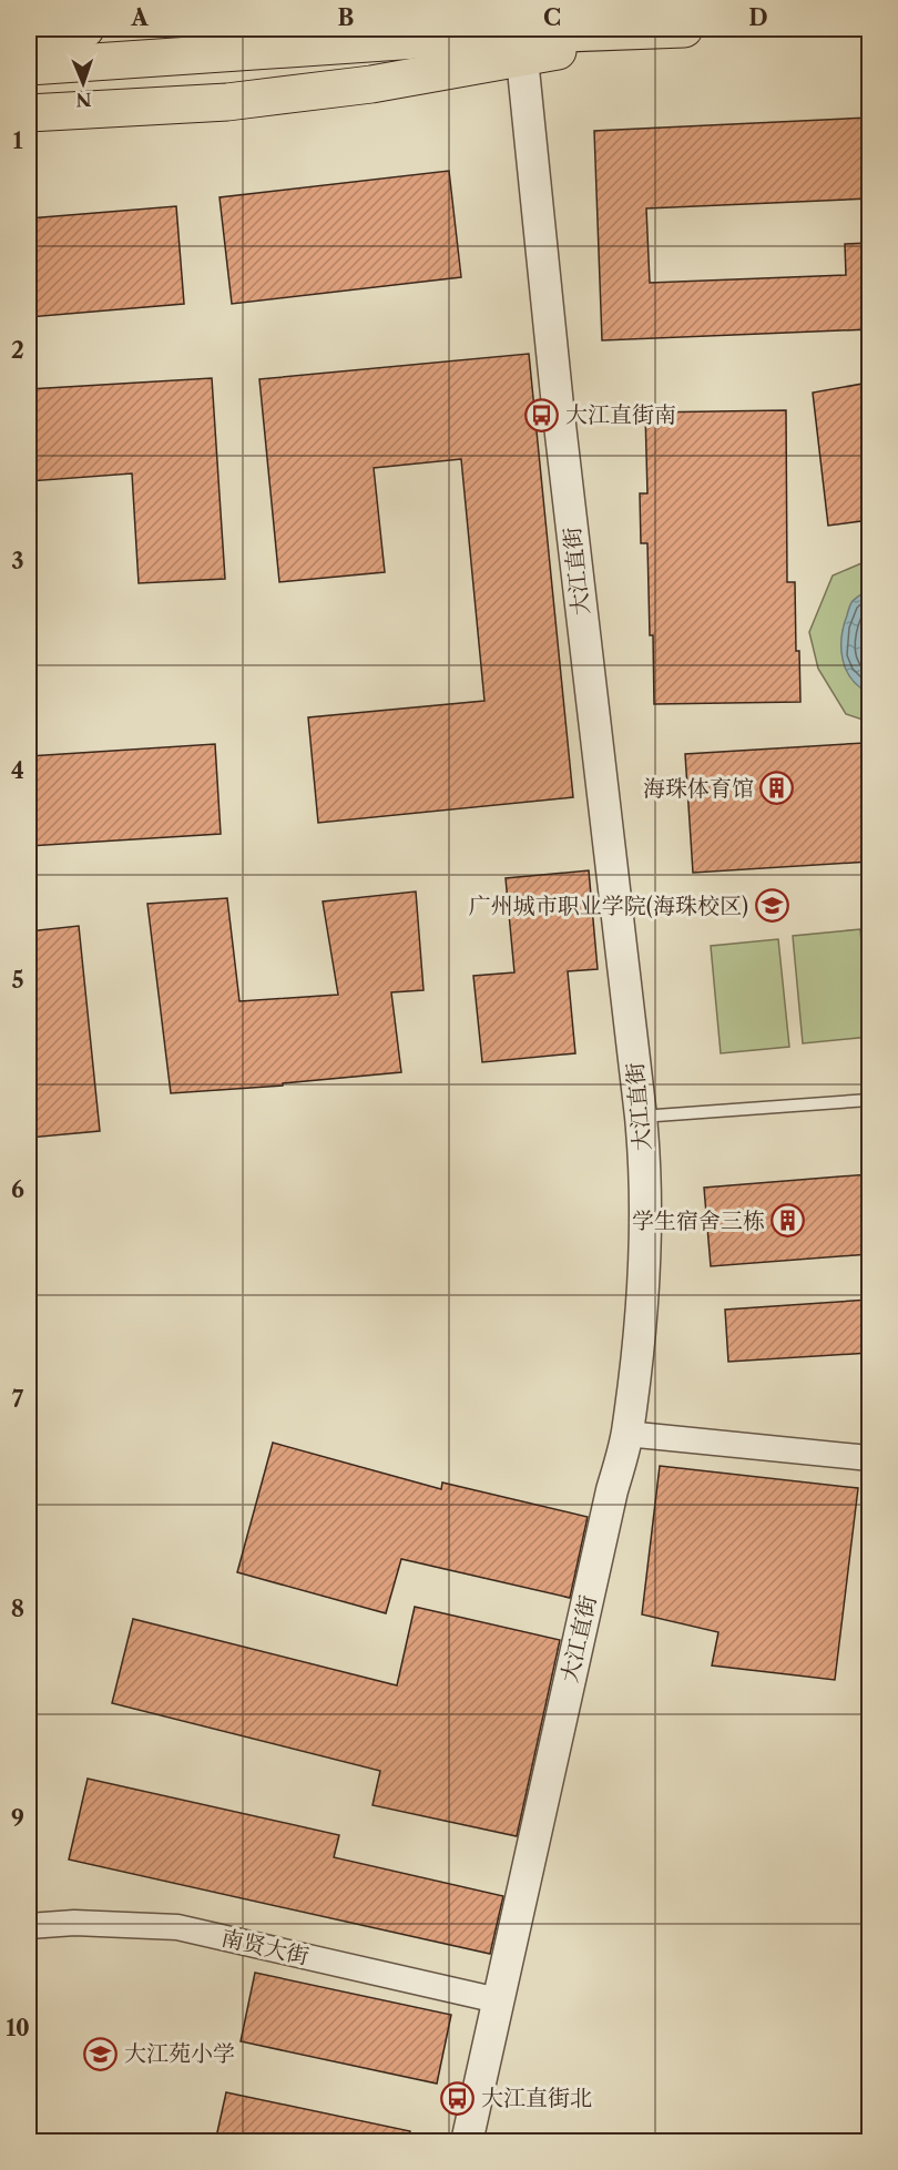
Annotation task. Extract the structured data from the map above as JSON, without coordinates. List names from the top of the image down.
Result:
{
  "streets": {
    "street": ["大江直街", "南贤大街"]
  },
  "crossings": [
    ["大江直街", "南贤大街"]
  ],
  "places": {
    "bus stop": ["大江直街南", "大江直街北"],
    "building": ["海珠体育馆", "学生宿舍三栋"],
    "school or university": ["广州城市职业学院(海珠校区)", "大江苑小学"]
  },
  "north": "bottom",
  "grid": {
    "columns": [
      "A",
      "B",
      "C",
      "D"
    ],
    "rows": [
      "1",
      "2",
      "3",
      "4",
      "5",
      "6",
      "7",
      "8",
      "9",
      "10"
    ]
  }
}
